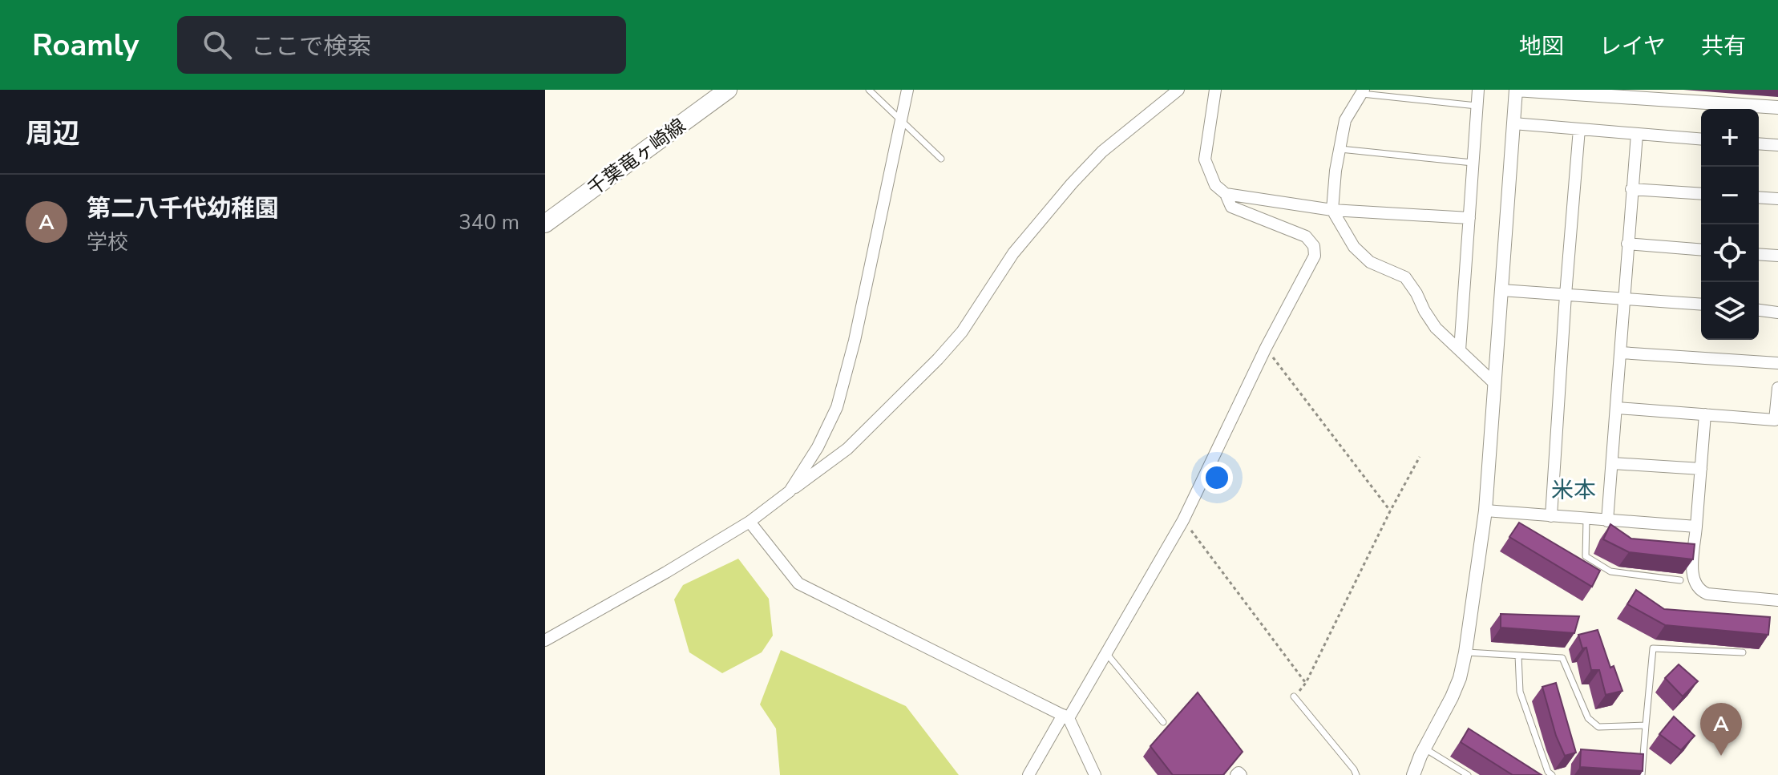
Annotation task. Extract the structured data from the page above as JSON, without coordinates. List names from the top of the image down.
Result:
{
  "streets": {
    "main road": ["千葉竜ヶ崎線"]
  },
  "districts": ["米本"],
  "page": {
    "header": "Roamly",
    "search": "ここで検索",
    "nav": ["地図", "レイヤ", "共有"],
    "heading": "周辺",
    "map_buttons": ["+", "−"],
    "list": [
      {
        "mark": "A",
        "name": "第二八千代幼稚園",
        "note": "学校",
        "value": "340 m"
      }
    ],
    "pins": "A"
  }
}
